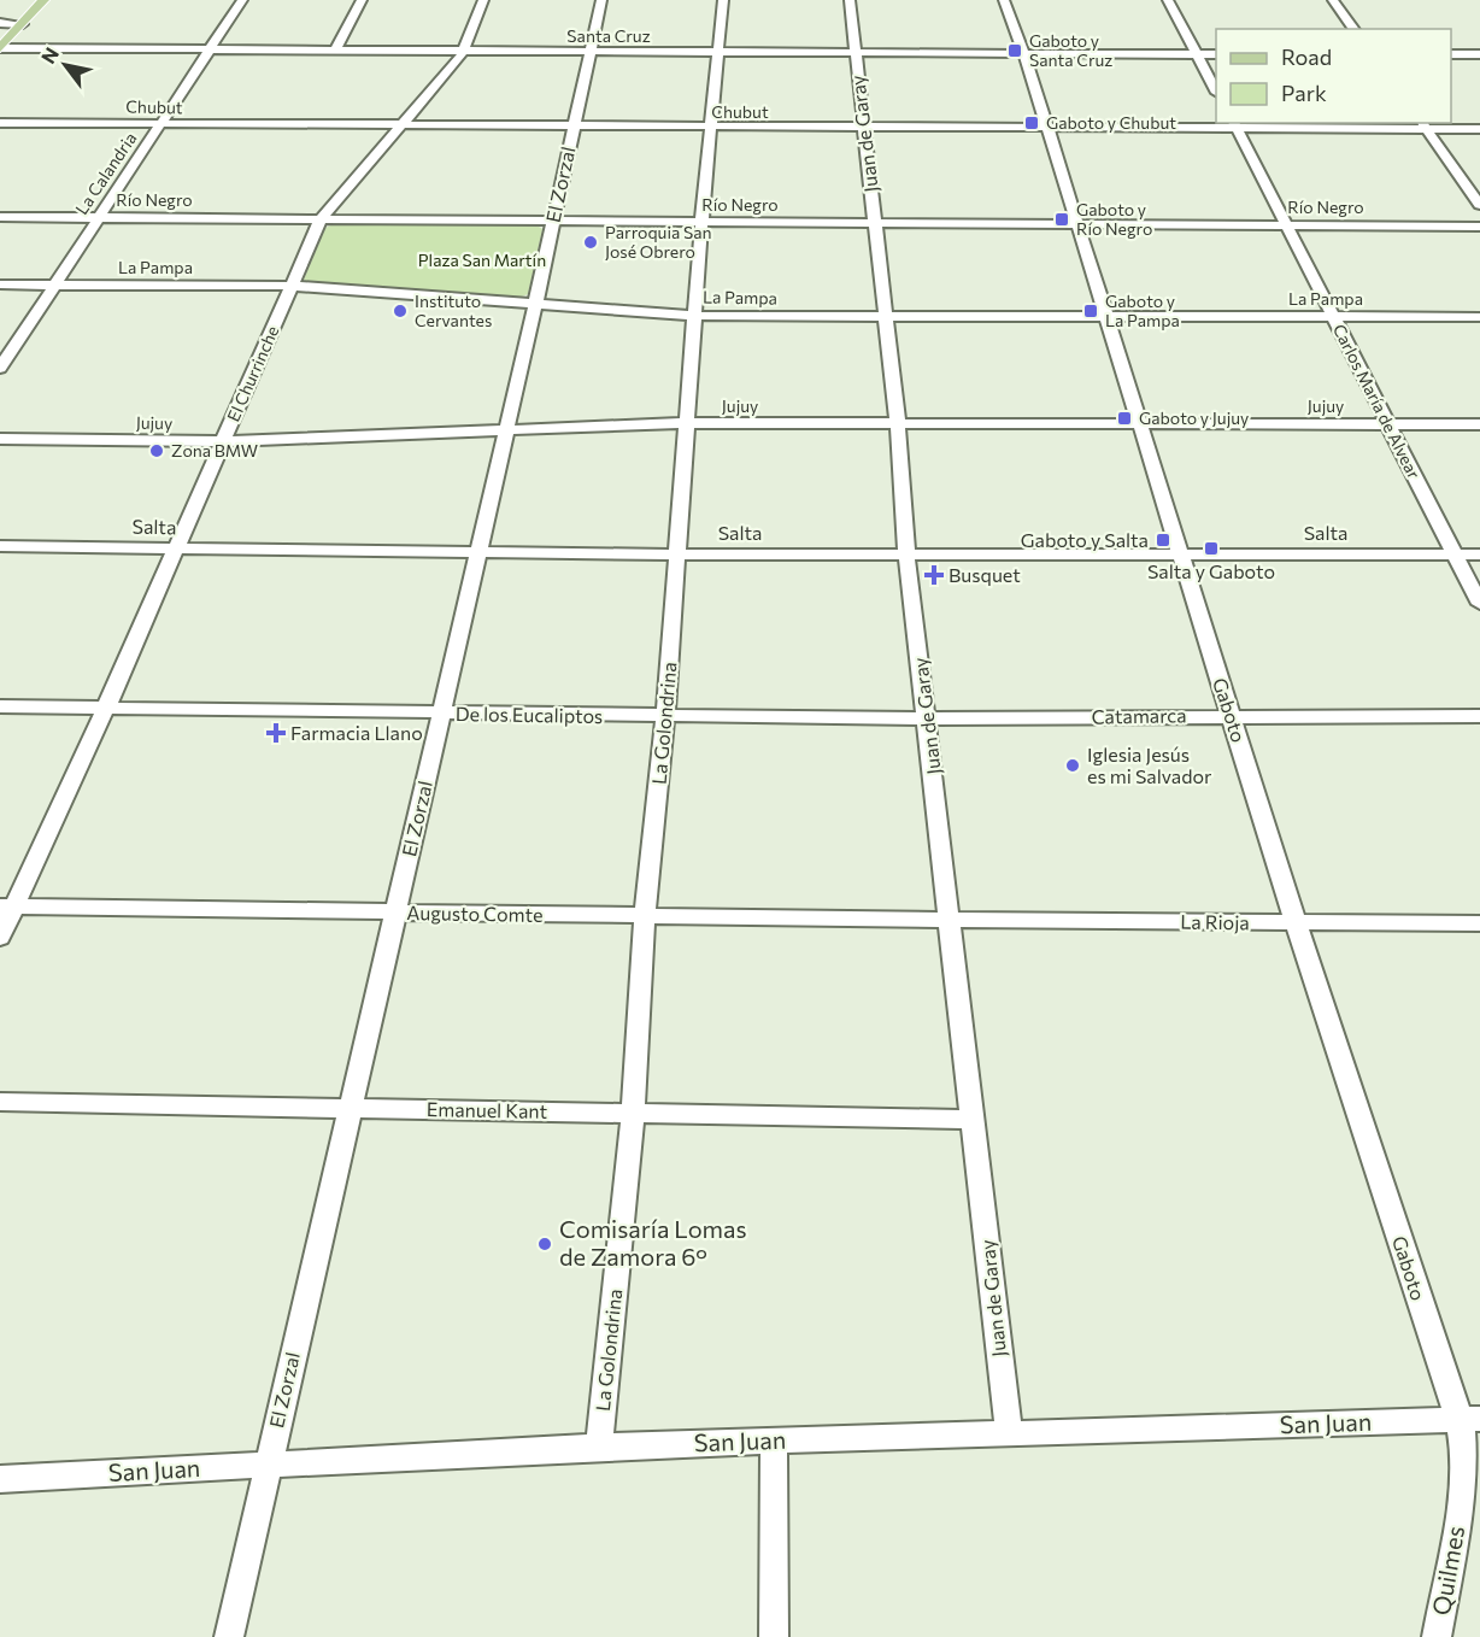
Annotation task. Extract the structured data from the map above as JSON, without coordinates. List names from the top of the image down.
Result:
{
  "streets": {
    "street": [
      "Santa Cruz",
      "Chubut",
      "Juan de Garay",
      "La Calandria",
      "El Zorzal",
      "Río Negro",
      "La Pampa",
      "El Churrinche",
      "Carlos María de Alvear",
      "Jujuy",
      "Salta",
      "Gaboto",
      "De los Eucaliptos",
      "Catamarca",
      "La Golondrina",
      "Augusto Comte",
      "La Rioja",
      "Emanuel Kant",
      "San Juan",
      "Quilmes"
    ]
  },
  "crossings": [
    ["Santa Cruz", "Juan de Garay"],
    ["Santa Cruz", "La Calandria"],
    ["Santa Cruz", "El Zorzal"],
    ["Santa Cruz", "El Churrinche"],
    ["Santa Cruz", "Gaboto"],
    ["Santa Cruz", "La Golondrina"],
    ["Chubut", "Juan de Garay"],
    ["Chubut", "La Calandria"],
    ["Chubut", "El Zorzal"],
    ["Chubut", "El Churrinche"],
    ["Chubut", "Carlos María de Alvear"],
    ["Chubut", "Gaboto"],
    ["Chubut", "La Golondrina"],
    ["Juan de Garay", "Río Negro"],
    ["Juan de Garay", "La Pampa"],
    ["Juan de Garay", "Jujuy"],
    ["Juan de Garay", "Salta"],
    ["Juan de Garay", "De los Eucaliptos"],
    ["Juan de Garay", "Catamarca"],
    ["Juan de Garay", "Augusto Comte"],
    ["Juan de Garay", "La Rioja"],
    ["Juan de Garay", "Emanuel Kant"],
    ["Juan de Garay", "San Juan"],
    ["La Calandria", "Río Negro"],
    ["La Calandria", "La Pampa"],
    ["El Zorzal", "Río Negro"],
    ["El Zorzal", "La Pampa"],
    ["El Zorzal", "Jujuy"],
    ["El Zorzal", "Salta"],
    ["El Zorzal", "De los Eucaliptos"],
    ["El Zorzal", "Augusto Comte"],
    ["El Zorzal", "Emanuel Kant"],
    ["El Zorzal", "San Juan"],
    ["Río Negro", "El Churrinche"],
    ["Río Negro", "Carlos María de Alvear"],
    ["Río Negro", "Gaboto"],
    ["Río Negro", "La Golondrina"],
    ["La Pampa", "El Churrinche"],
    ["La Pampa", "Carlos María de Alvear"],
    ["La Pampa", "Gaboto"],
    ["La Pampa", "La Golondrina"],
    ["El Churrinche", "Jujuy"],
    ["El Churrinche", "Salta"],
    ["El Churrinche", "De los Eucaliptos"],
    ["El Churrinche", "Augusto Comte"],
    ["Carlos María de Alvear", "Jujuy"],
    ["Carlos María de Alvear", "Salta"],
    ["Jujuy", "Gaboto"],
    ["Jujuy", "La Golondrina"],
    ["Salta", "Gaboto"],
    ["Salta", "La Golondrina"],
    ["Gaboto", "Catamarca"],
    ["Gaboto", "La Rioja"],
    ["Gaboto", "San Juan"],
    ["Gaboto", "Quilmes"],
    ["De los Eucaliptos", "Catamarca"],
    ["De los Eucaliptos", "La Golondrina"],
    ["La Golondrina", "Augusto Comte"],
    ["La Golondrina", "Emanuel Kant"],
    ["La Golondrina", "San Juan"],
    ["Augusto Comte", "La Rioja"],
    ["San Juan", "Quilmes"]
  ],
  "parks": ["Plaza San Martín"],
  "places": {
    "transit": [
      "Gaboto y Santa Cruz",
      "Gaboto y Chubut",
      "Gaboto y Río Negro",
      "Gaboto y La Pampa",
      "Gaboto y Jujuy",
      "Gaboto y Salta",
      "Salta y Gaboto"
    ],
    "other": [
      "Parroquia San José Obrero",
      "Instituto Cervantes",
      "Zona BMW",
      "Iglesia Jesús es mi Salvador",
      "Comisaría Lomas de Zamora 6°"
    ],
    "health": ["Busquet", "Farmacia Llano"]
  },
  "legend": ["Road", "Park"],
  "north": "top left"
}
